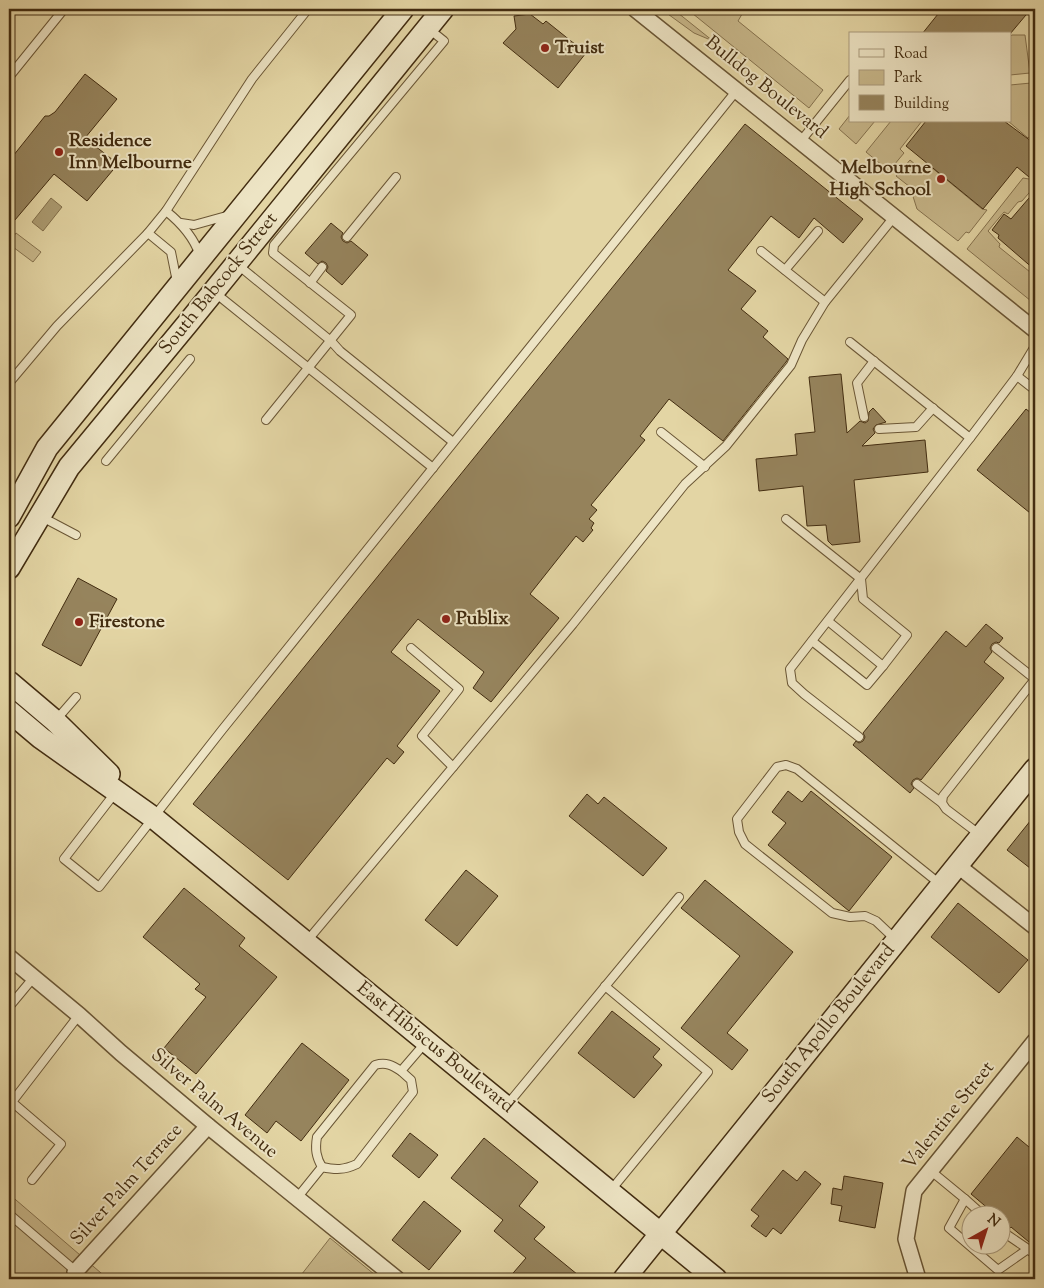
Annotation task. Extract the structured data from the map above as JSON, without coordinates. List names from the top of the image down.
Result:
{
  "streets": {
    "street": [
      "Bulldog Boulevard",
      "South Babcock Street",
      "South Apollo Boulevard",
      "East Hibiscus Boulevard",
      "Silver Palm Avenue",
      "Valentine Street",
      "Silver Palm Terrace"
    ]
  },
  "crossings": [
    ["South Apollo Boulevard", "East Hibiscus Boulevard"],
    ["Silver Palm Avenue", "Silver Palm Terrace"]
  ],
  "places": [
    "Truist",
    "Residence Inn Melbourne",
    "Melbourne High School",
    "Publix",
    "Firestone"
  ],
  "legend": ["Road", "Park", "Building"],
  "north": "top right"
}
